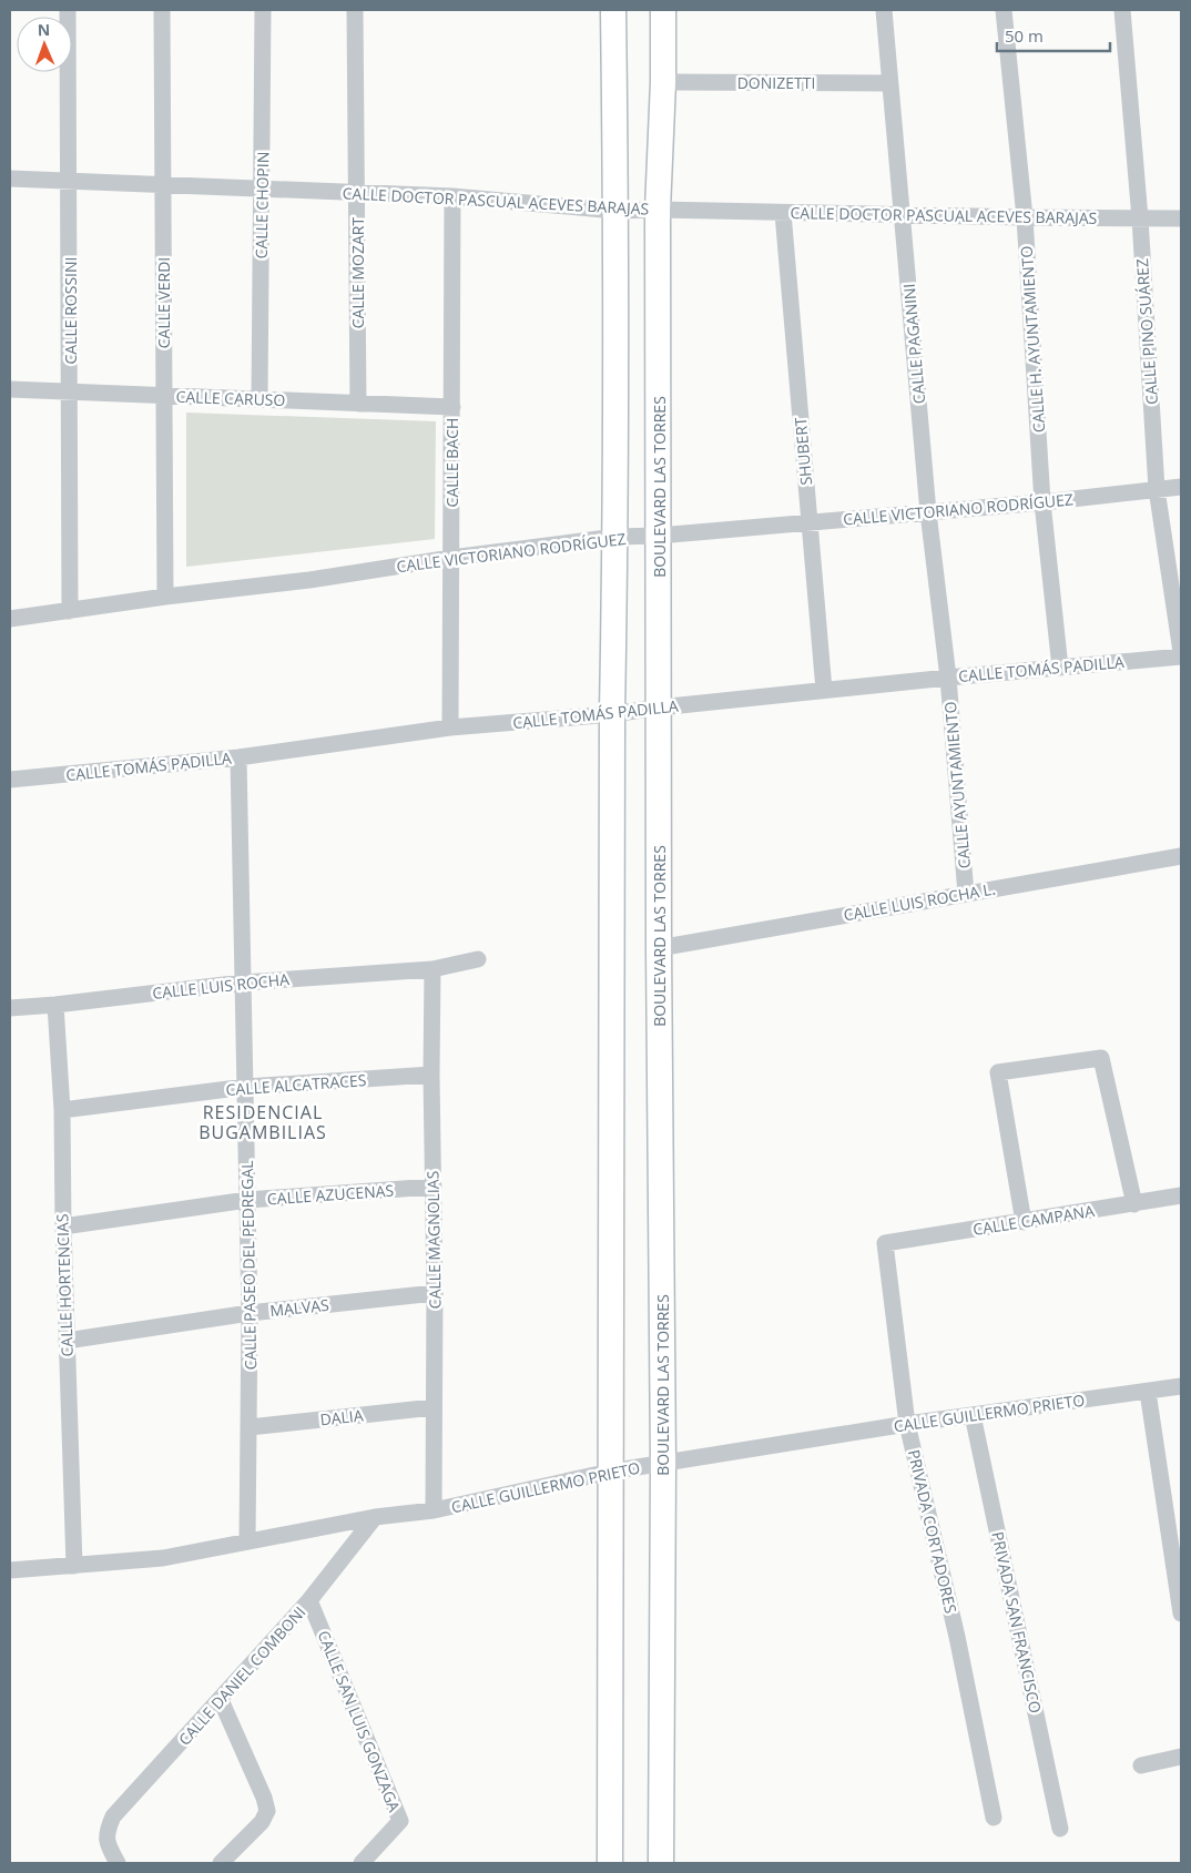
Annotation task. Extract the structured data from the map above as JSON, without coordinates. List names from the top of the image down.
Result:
{
  "streets": {
    "street": [
      "DONIZETTI",
      "CALLE DOCTOR PASCUAL ACEVES BARAJAS",
      "CALLE CHOPIN",
      "CALLE MOZART",
      "CALLE VERDI",
      "CALLE ROSSINI",
      "CALLE PINO SUÁREZ",
      "CALLE H. AYUNTAMIENTO",
      "CALLE PAGANINI",
      "CALLE CARUSO",
      "SHUBERT",
      "CALLE BACH",
      "BOULEVARD LAS TORRES",
      "CALLE VICTORIANO RODRÍGUEZ",
      "CALLE TOMÁS PADILLA",
      "CALLE AYUNTAMIENTO",
      "CALLE LUIS ROCHA L.",
      "CALLE LUIS ROCHA",
      "CALLE ALCATRACES",
      "CALLE AZUCENAS",
      "CALLE CAMPANA",
      "CALLE MAGNOLIAS",
      "CALLE PASEO DEL PEDREGAL",
      "CALLE HORTENCIAS",
      "MALVAS",
      "CALLE GUILLERMO PRIETO",
      "DALIA",
      "PRIVADA CORTADORES",
      "PRIVADA SAN FRANCISCO",
      "CALLE DANIEL COMBONI",
      "CALLE SAN LUIS GONZAGA"
    ]
  },
  "crossings": [
    ["DONIZETTI", "CALLE PAGANINI"],
    ["DONIZETTI", "BOULEVARD LAS TORRES"],
    ["CALLE DOCTOR PASCUAL ACEVES BARAJAS", "CALLE CHOPIN"],
    ["CALLE DOCTOR PASCUAL ACEVES BARAJAS", "CALLE MOZART"],
    ["CALLE DOCTOR PASCUAL ACEVES BARAJAS", "CALLE VERDI"],
    ["CALLE DOCTOR PASCUAL ACEVES BARAJAS", "CALLE ROSSINI"],
    ["CALLE DOCTOR PASCUAL ACEVES BARAJAS", "CALLE PINO SUÁREZ"],
    ["CALLE DOCTOR PASCUAL ACEVES BARAJAS", "CALLE H. AYUNTAMIENTO"],
    ["CALLE DOCTOR PASCUAL ACEVES BARAJAS", "CALLE PAGANINI"],
    ["CALLE DOCTOR PASCUAL ACEVES BARAJAS", "SHUBERT"],
    ["CALLE DOCTOR PASCUAL ACEVES BARAJAS", "CALLE BACH"],
    ["CALLE DOCTOR PASCUAL ACEVES BARAJAS", "BOULEVARD LAS TORRES"],
    ["CALLE CHOPIN", "CALLE CARUSO"],
    ["CALLE MOZART", "CALLE CARUSO"],
    ["CALLE VERDI", "CALLE CARUSO"],
    ["CALLE VERDI", "CALLE VICTORIANO RODRÍGUEZ"],
    ["CALLE ROSSINI", "CALLE CARUSO"],
    ["CALLE ROSSINI", "CALLE VICTORIANO RODRÍGUEZ"],
    ["CALLE PINO SUÁREZ", "CALLE VICTORIANO RODRÍGUEZ"],
    ["CALLE H. AYUNTAMIENTO", "CALLE VICTORIANO RODRÍGUEZ"],
    ["CALLE H. AYUNTAMIENTO", "CALLE TOMÁS PADILLA"],
    ["CALLE PAGANINI", "CALLE VICTORIANO RODRÍGUEZ"],
    ["CALLE PAGANINI", "CALLE TOMÁS PADILLA"],
    ["CALLE PAGANINI", "CALLE AYUNTAMIENTO"],
    ["CALLE CARUSO", "CALLE BACH"],
    ["SHUBERT", "CALLE VICTORIANO RODRÍGUEZ"],
    ["SHUBERT", "CALLE TOMÁS PADILLA"],
    ["CALLE BACH", "CALLE VICTORIANO RODRÍGUEZ"],
    ["CALLE BACH", "CALLE TOMÁS PADILLA"],
    ["BOULEVARD LAS TORRES", "CALLE VICTORIANO RODRÍGUEZ"],
    ["BOULEVARD LAS TORRES", "CALLE TOMÁS PADILLA"],
    ["BOULEVARD LAS TORRES", "CALLE LUIS ROCHA L."],
    ["BOULEVARD LAS TORRES", "CALLE GUILLERMO PRIETO"],
    ["CALLE TOMÁS PADILLA", "CALLE AYUNTAMIENTO"],
    ["CALLE TOMÁS PADILLA", "CALLE PASEO DEL PEDREGAL"],
    ["CALLE AYUNTAMIENTO", "CALLE LUIS ROCHA L."],
    ["CALLE LUIS ROCHA", "CALLE MAGNOLIAS"],
    ["CALLE LUIS ROCHA", "CALLE PASEO DEL PEDREGAL"],
    ["CALLE LUIS ROCHA", "CALLE HORTENCIAS"],
    ["CALLE ALCATRACES", "CALLE MAGNOLIAS"],
    ["CALLE ALCATRACES", "CALLE PASEO DEL PEDREGAL"],
    ["CALLE ALCATRACES", "CALLE HORTENCIAS"],
    ["CALLE AZUCENAS", "CALLE MAGNOLIAS"],
    ["CALLE AZUCENAS", "CALLE PASEO DEL PEDREGAL"],
    ["CALLE AZUCENAS", "CALLE HORTENCIAS"],
    ["CALLE CAMPANA", "PRIVADA CORTADORES"],
    ["CALLE MAGNOLIAS", "MALVAS"],
    ["CALLE MAGNOLIAS", "CALLE GUILLERMO PRIETO"],
    ["CALLE MAGNOLIAS", "DALIA"],
    ["CALLE PASEO DEL PEDREGAL", "MALVAS"],
    ["CALLE PASEO DEL PEDREGAL", "CALLE GUILLERMO PRIETO"],
    ["CALLE PASEO DEL PEDREGAL", "DALIA"],
    ["CALLE HORTENCIAS", "MALVAS"],
    ["CALLE HORTENCIAS", "CALLE GUILLERMO PRIETO"],
    ["CALLE GUILLERMO PRIETO", "PRIVADA CORTADORES"],
    ["CALLE GUILLERMO PRIETO", "PRIVADA SAN FRANCISCO"],
    ["CALLE GUILLERMO PRIETO", "CALLE DANIEL COMBONI"],
    ["CALLE DANIEL COMBONI", "CALLE SAN LUIS GONZAGA"]
  ],
  "districts": ["RESIDENCIAL BUGAMBILIAS"],
  "scale_bar": "50 m",
  "north": "top"
}
